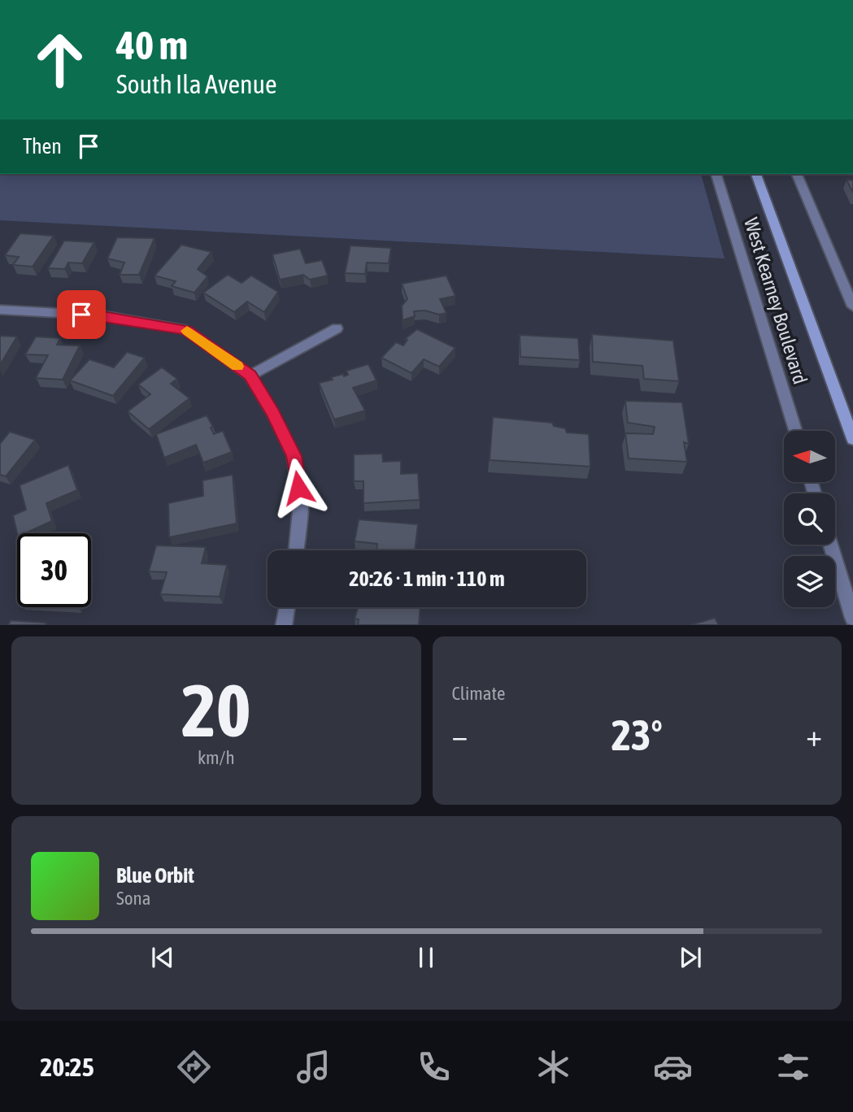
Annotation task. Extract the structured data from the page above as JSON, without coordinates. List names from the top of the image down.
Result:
{
  "streets": {
    "main road": ["West Kearney Boulevard"]
  },
  "north": "left",
  "page": {
    "turn": ["40 m", "South Ila Avenue"],
    "then": "Then",
    "limit": "30",
    "trip": "20:26 · 1 min · 110 m",
    "tile": [
      ["20", "km/h"],
      "Climate"
    ],
    "heat": ["−", "23°", "+"],
    "song": ["Blue Orbit", "Sona"],
    "tabs": "20:25"
  }
}
